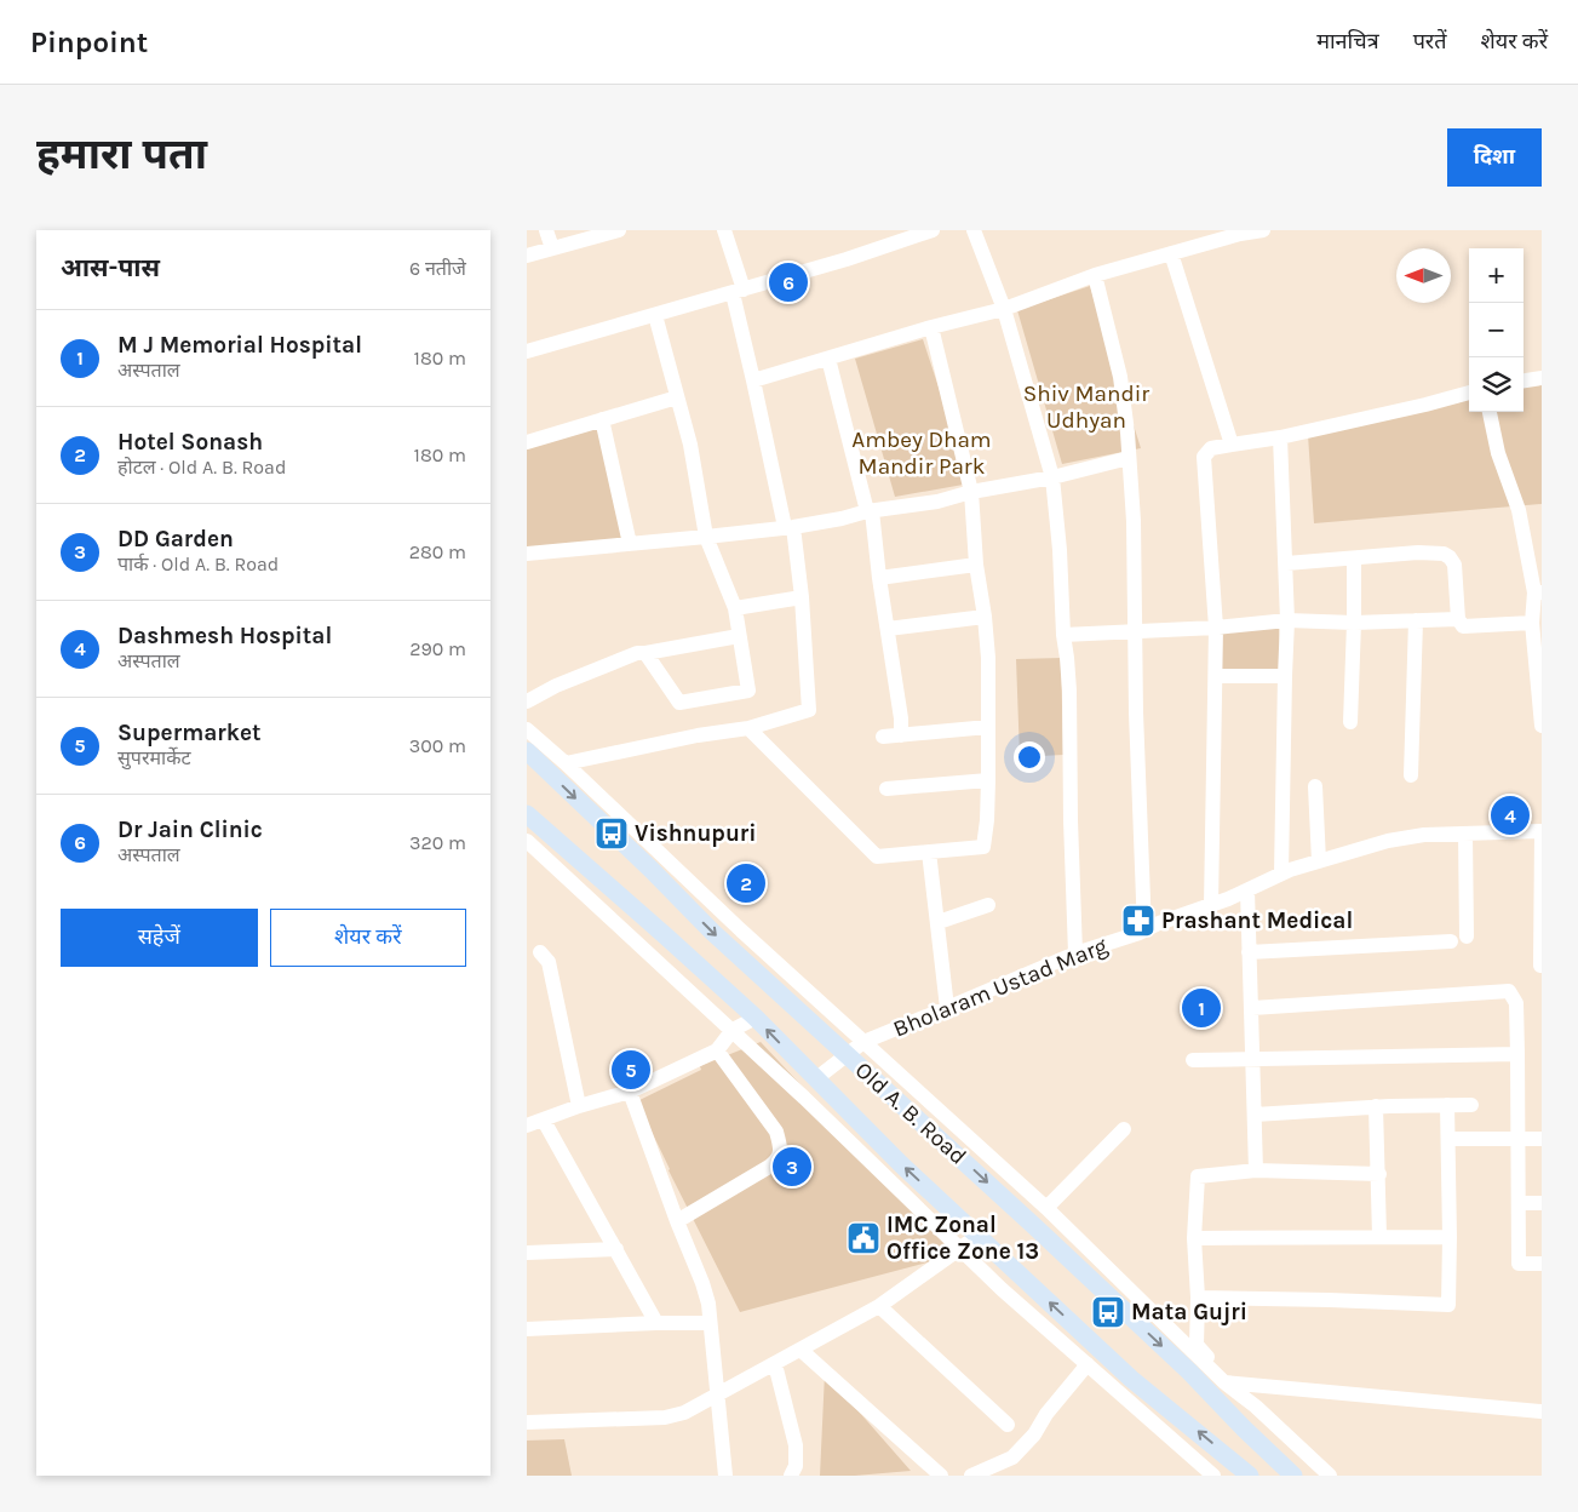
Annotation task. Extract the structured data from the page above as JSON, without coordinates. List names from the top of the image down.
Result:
{
  "streets": {
    "main road": ["Old A. B. Road"],
    "street": ["Bholaram Ustad Marg"]
  },
  "crossings": [
    ["Bholaram Ustad Marg", "Old A. B. Road"]
  ],
  "parks": ["Shiv Mandir Udhyan", "Ambey Dham Mandir Park"],
  "places": {
    "bus stop": ["Vishnupuri", "Mata Gujri"],
    "pharmacy": ["Prashant Medical"],
    "public building": ["IMC Zonal Office Zone 13"]
  },
  "north": "left",
  "page": {
    "header": "Pinpoint",
    "nav": ["मानचित्र", "परतें", "शेयर करें"],
    "buttons": [
      "दिशा",
      ["सहेजें", "शेयर करें"]
    ],
    "title": "हमारा पता",
    "heading": ["आस-पास", "6 नतीजे"],
    "map_buttons": ["+", "−"],
    "pins": [
      "6",
      "4",
      "2",
      "1",
      "5",
      "3"
    ],
    "list": [
      {
        "mark": "1",
        "name": "M J Memorial Hospital",
        "note": "अस्पताल",
        "value": "180 m"
      },
      {
        "mark": "2",
        "name": "Hotel Sonash",
        "note": "होटल · Old A. B. Road",
        "value": "180 m"
      },
      {
        "mark": "3",
        "name": "DD Garden",
        "note": "पार्क · Old A. B. Road",
        "value": "280 m"
      },
      {
        "mark": "4",
        "name": "Dashmesh Hospital",
        "note": "अस्पताल",
        "value": "290 m"
      },
      {
        "mark": "5",
        "name": "Supermarket",
        "note": "सुपरमार्केट",
        "value": "300 m"
      },
      {
        "mark": "6",
        "name": "Dr Jain Clinic",
        "note": "अस्पताल",
        "value": "320 m"
      }
    ]
  }
}
